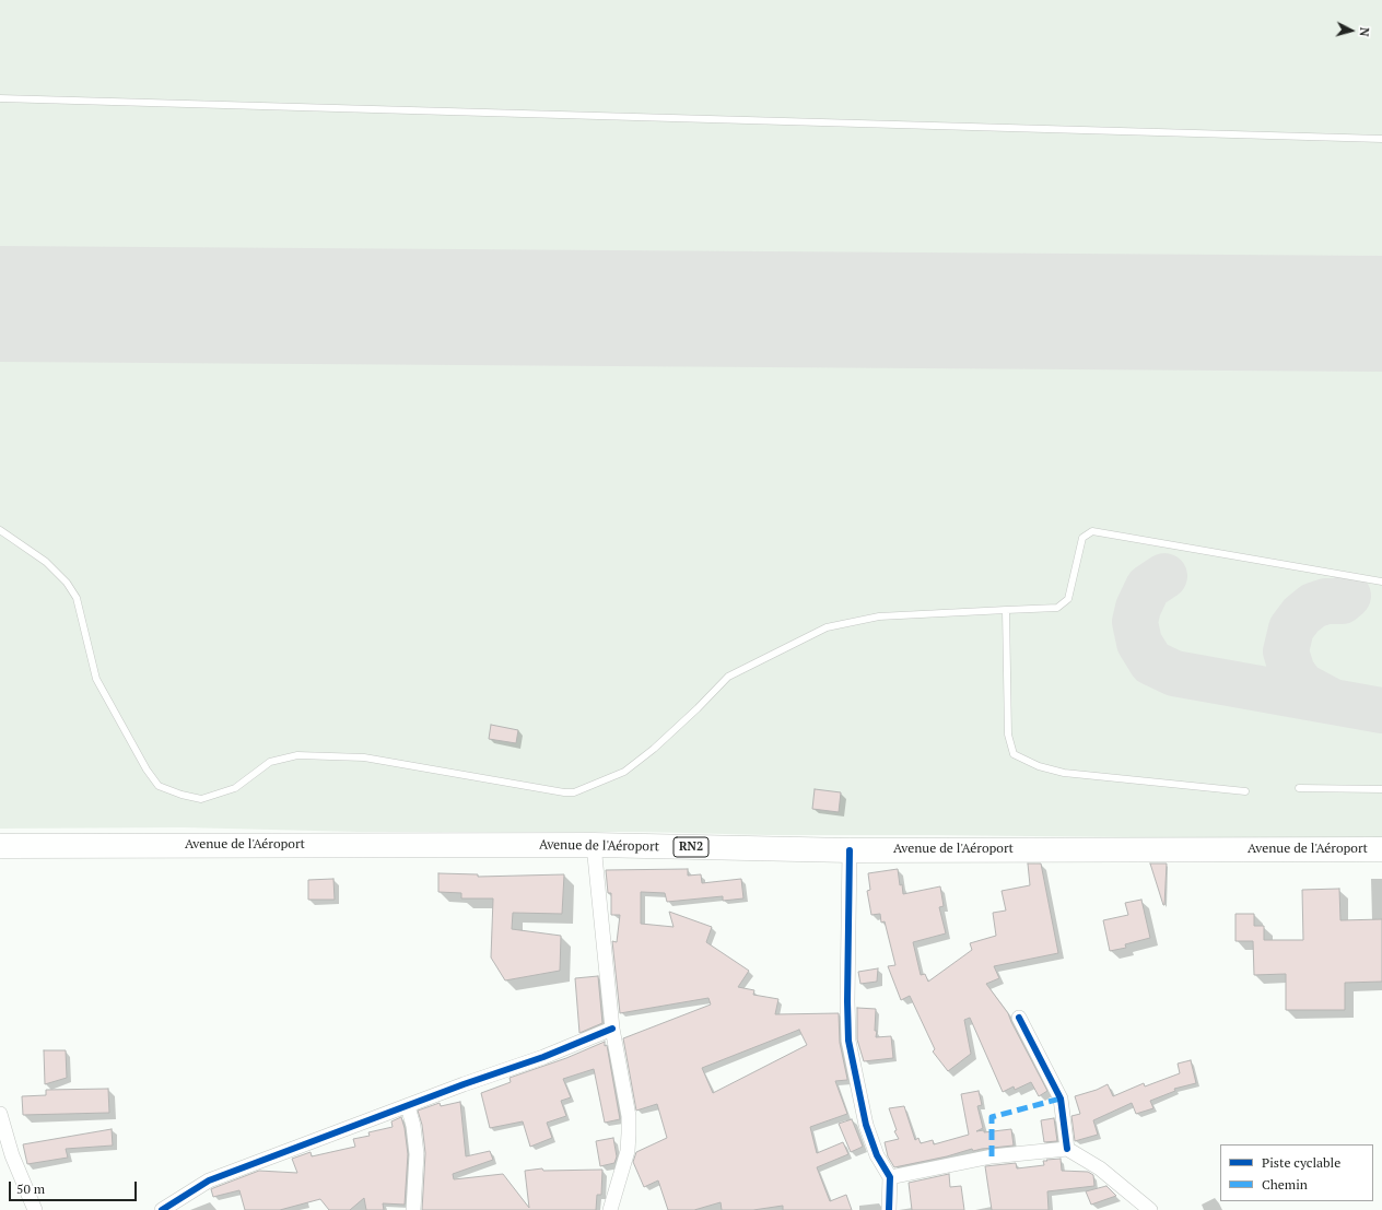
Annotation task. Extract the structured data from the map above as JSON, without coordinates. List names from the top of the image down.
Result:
{
  "streets": {
    "highway": ["Avenue de l'Aéroport", "RN2"]
  },
  "legend": ["Piste cyclable", "Chemin"],
  "scale_bar": "50 m",
  "north": "right"
}
